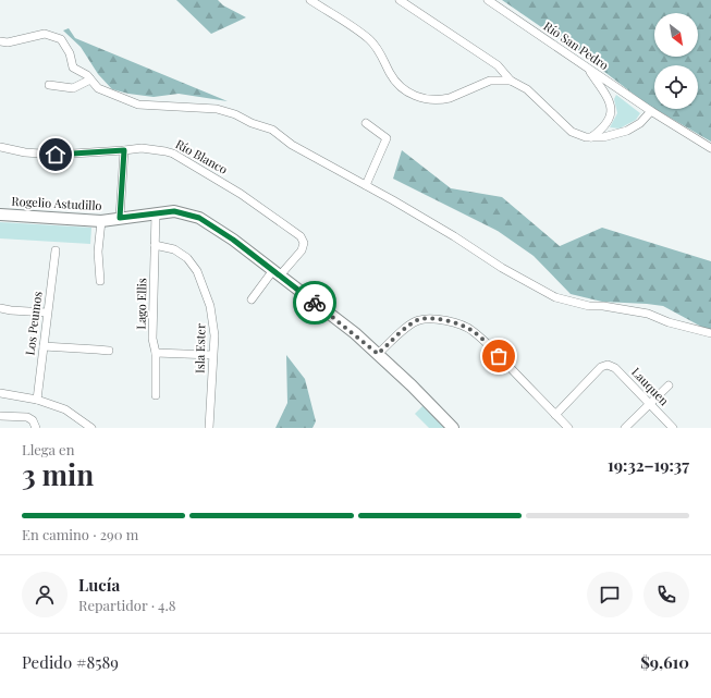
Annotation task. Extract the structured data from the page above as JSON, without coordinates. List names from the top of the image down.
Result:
{
  "streets": {
    "street": [
      "Río San Pedro",
      "Río Blanco",
      "Rogelio Astudillo",
      "Lago Ellis",
      "Los Peumos",
      "Isla Ester",
      "Lauquen"
    ]
  },
  "crossings": [
    ["Río Blanco", "Rogelio Astudillo"],
    ["Rogelio Astudillo", "Lago Ellis"],
    ["Lago Ellis", "Isla Ester"]
  ],
  "north": "bottom right",
  "page": {
    "heading": ["3 min", "Llega en", "19:32–19:37"],
    "panel": [
      "Lucía",
      "Repartidor · 4.8",
      "Pedido #8589",
      "$9,610"
    ],
    "bar": "En camino · 290 m"
  }
}
